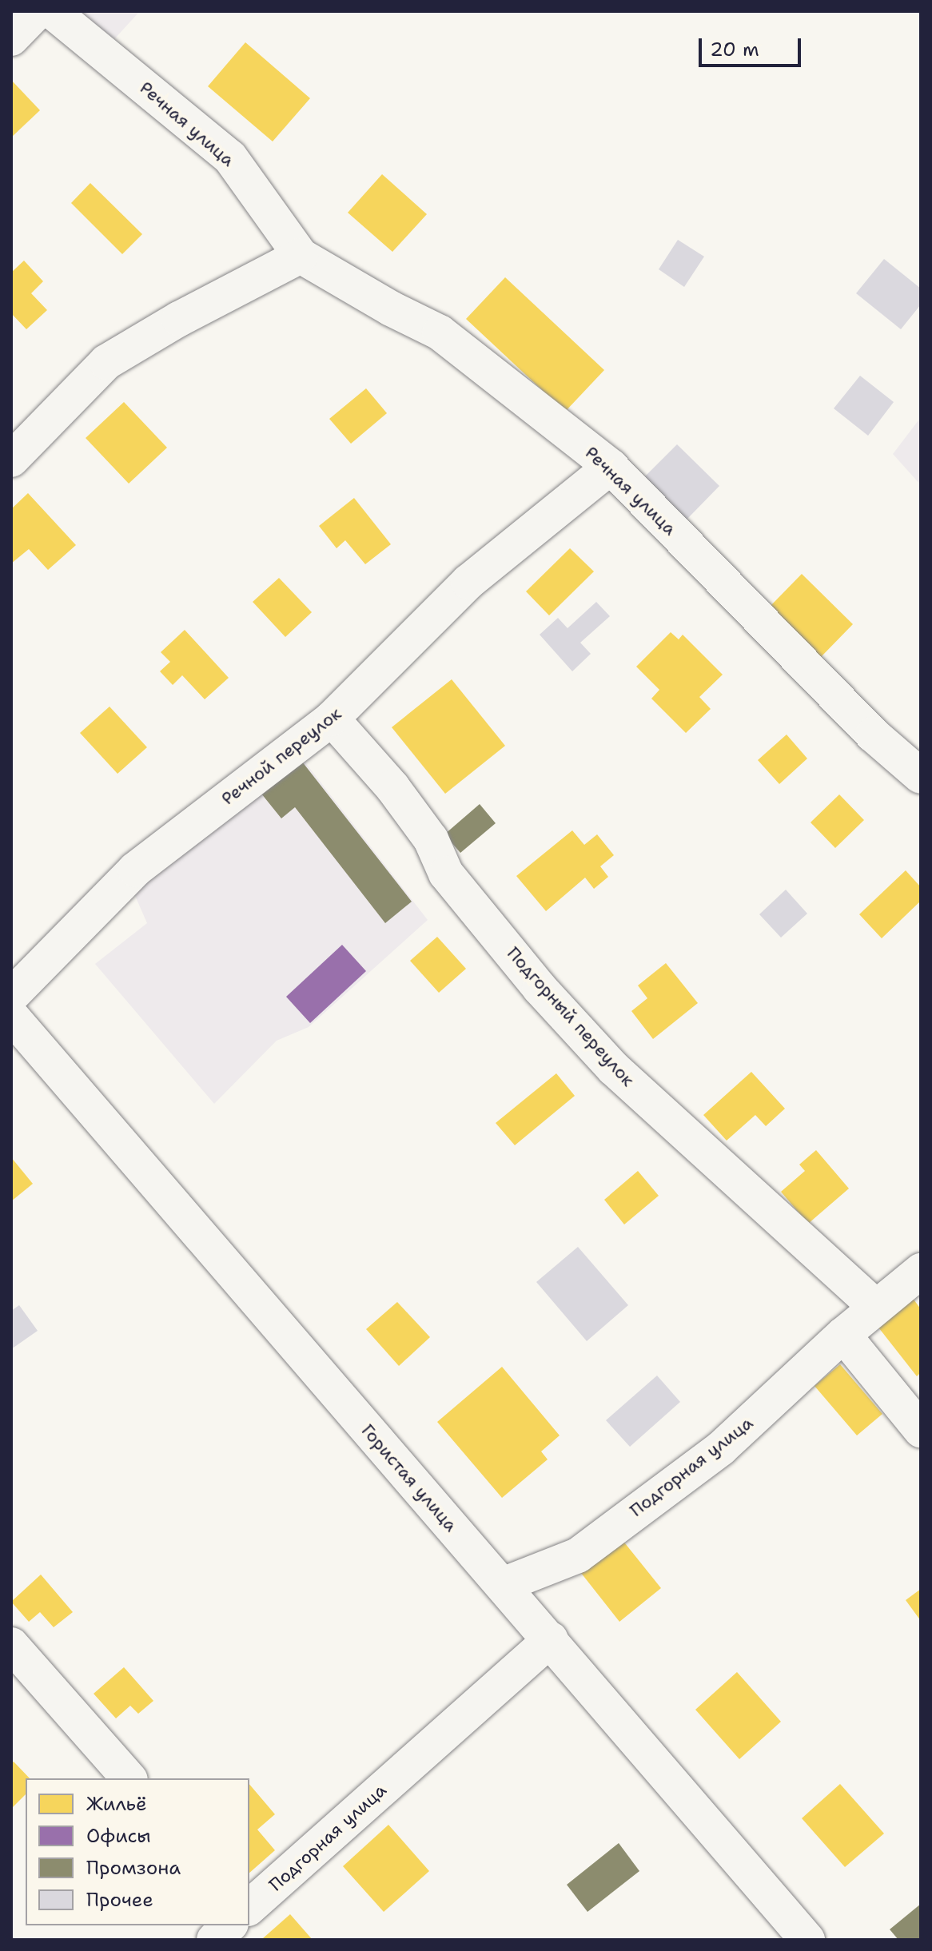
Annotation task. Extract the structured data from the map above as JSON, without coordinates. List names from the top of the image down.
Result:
{
  "streets": {
    "street": [
      "Речная улица",
      "Речной переулок",
      "Подгорный переулок",
      "Подгорная улица",
      "Гористая улица"
    ]
  },
  "crossings": [
    ["Речная улица", "Речной переулок"],
    ["Речной переулок", "Подгорный переулок"],
    ["Подгорный переулок", "Подгорная улица"],
    ["Подгорная улица", "Гористая улица"]
  ],
  "legend": [
    "Жильё",
    "Офисы",
    "Промзона",
    "Прочее"
  ],
  "scale_bar": "20 m"
}
